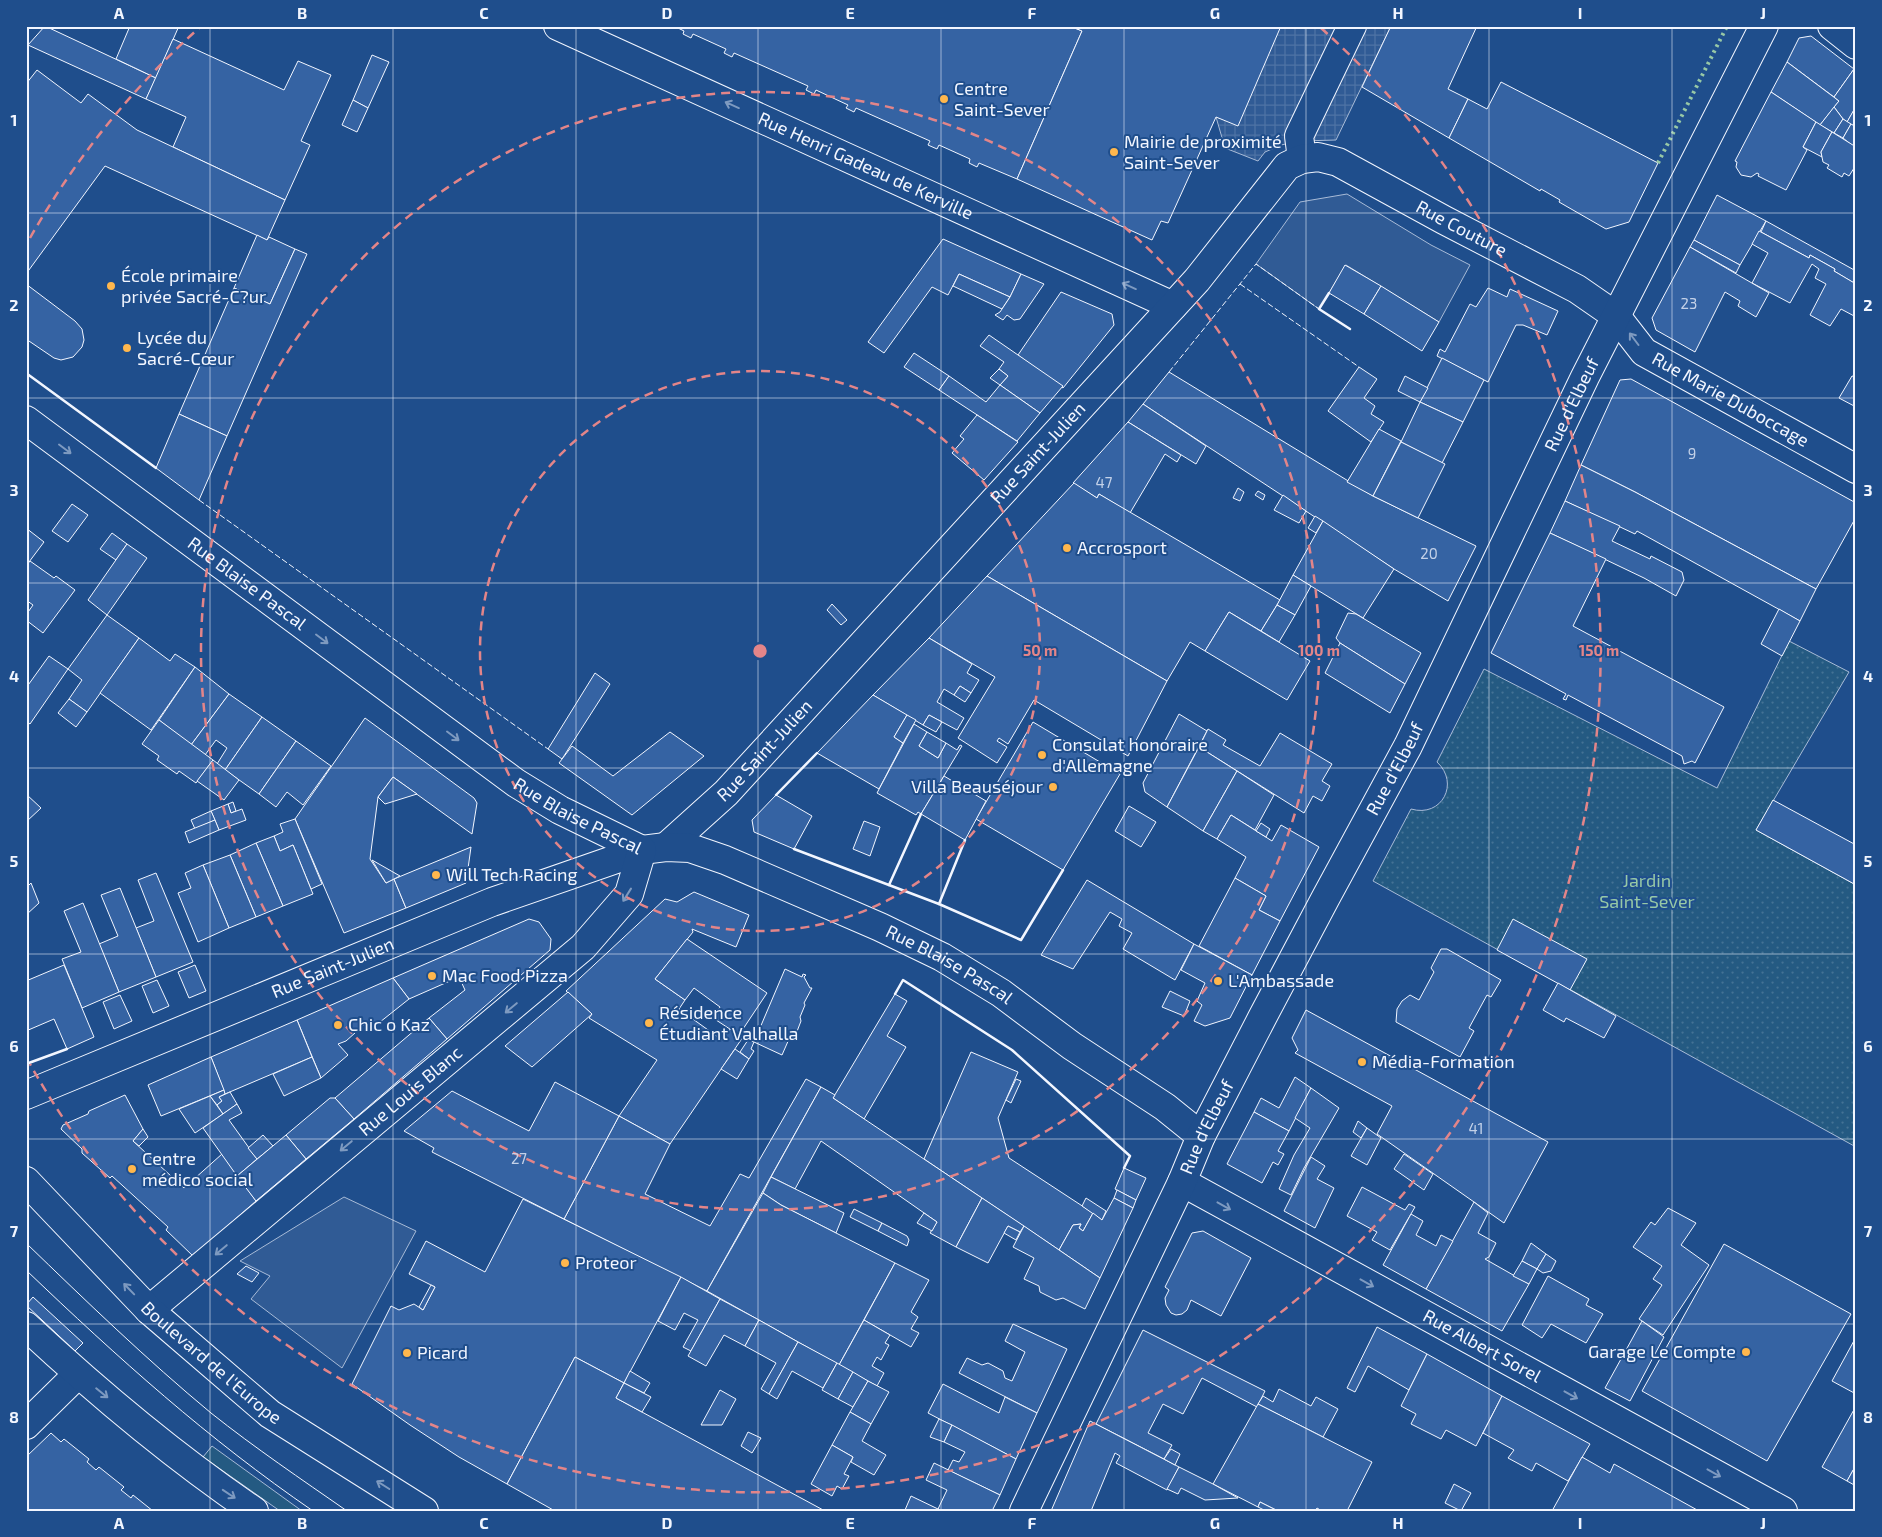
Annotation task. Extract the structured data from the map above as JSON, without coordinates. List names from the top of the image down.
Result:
{
  "streets": {
    "street": [
      "Rue Henri Gadeau de Kerville",
      "Rue Couture",
      "Rue Marie Duboccage",
      "Rue d'Elbeuf",
      "Rue Saint-Julien",
      "Rue Blaise Pascal",
      "Rue Louis Blanc",
      "Rue Albert Sorel",
      "Boulevard de l'Europe"
    ]
  },
  "crossings": [
    ["Rue Henri Gadeau de Kerville", "Rue Saint-Julien"],
    ["Rue Couture", "Rue Marie Duboccage"],
    ["Rue Couture", "Rue d'Elbeuf"],
    ["Rue Couture", "Rue Saint-Julien"],
    ["Rue Marie Duboccage", "Rue d'Elbeuf"],
    ["Rue d'Elbeuf", "Rue Blaise Pascal"],
    ["Rue d'Elbeuf", "Rue Albert Sorel"],
    ["Rue Saint-Julien", "Rue Blaise Pascal"],
    ["Rue Saint-Julien", "Rue Louis Blanc"],
    ["Rue Blaise Pascal", "Rue Louis Blanc"],
    ["Rue Louis Blanc", "Boulevard de l'Europe"]
  ],
  "one_way": [
    "Rue Henri Gadeau de Kerville",
    "Rue Marie Duboccage",
    "Rue Blaise Pascal",
    "Rue Louis Blanc",
    "Rue Albert Sorel"
  ],
  "parks": ["Jardin Saint-Sever"],
  "places": [
    "Centre Saint-Sever",
    "Mairie de proximité Saint-Sever",
    "École primaire privée Sacré-C?ur",
    "Lycée du Sacré-Cœur",
    "Accrosport",
    "Consulat honoraire d'Allemagne",
    "Villa Beauséjour",
    "Will Tech Racing",
    "Mac Food Pizza",
    "L'Ambassade",
    "Résidence Étudiant Valhalla",
    "Chic o Kaz",
    "Média-Formation",
    "Centre médico social",
    "Proteor",
    "Garage Le Compte",
    "Picard"
  ],
  "house_numbers": [
    "23",
    "9",
    "47",
    "20",
    "41",
    "27"
  ],
  "grid": {
    "columns": [
      "A",
      "B",
      "C",
      "D",
      "E",
      "F",
      "G",
      "H",
      "I",
      "J"
    ],
    "rows": [
      "1",
      "2",
      "3",
      "4",
      "5",
      "6",
      "7",
      "8"
    ]
  },
  "rings": ["50 m", "100 m", "150 m"]
}
